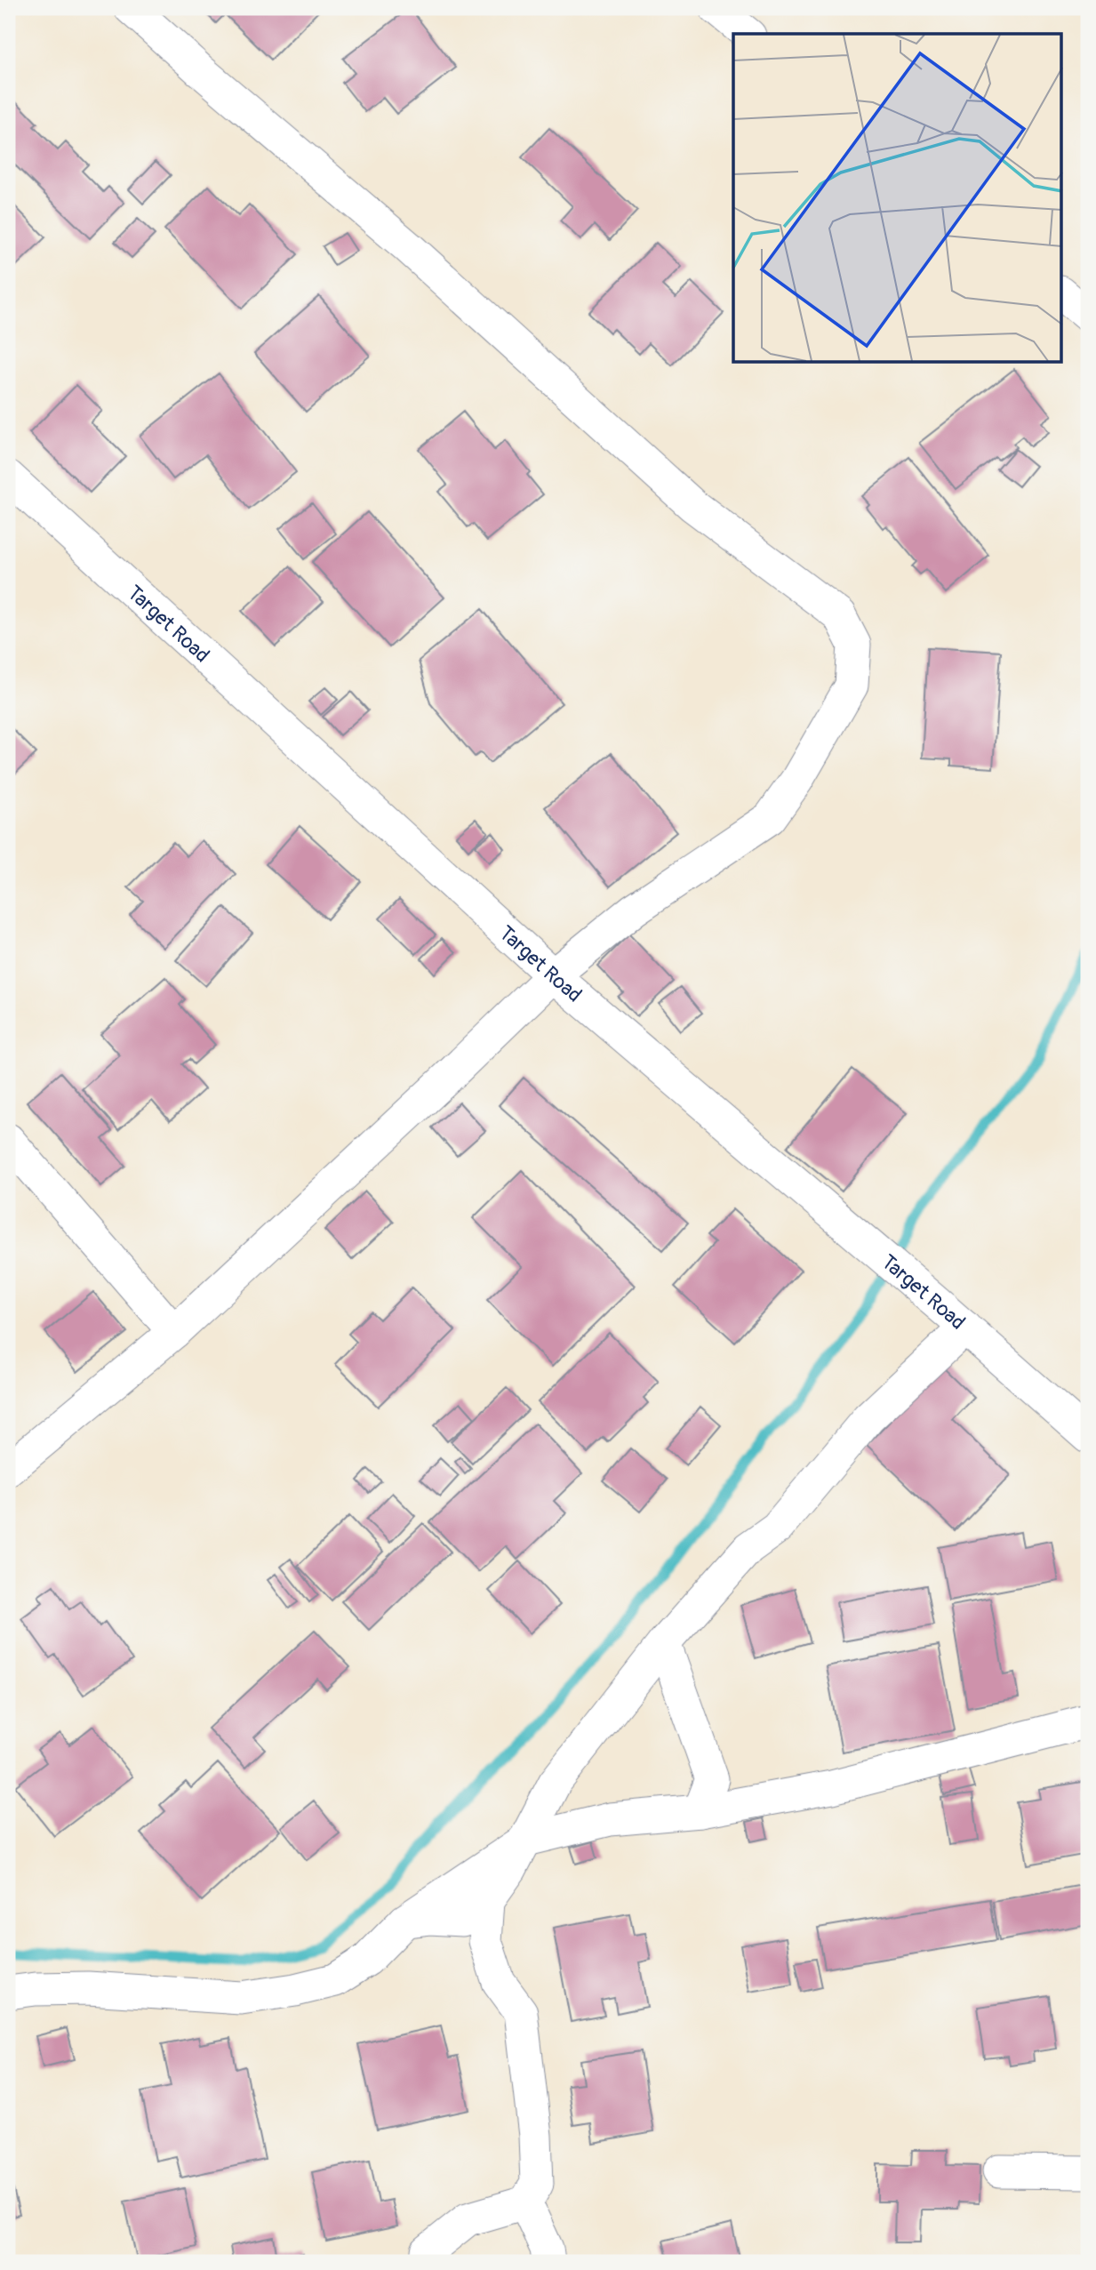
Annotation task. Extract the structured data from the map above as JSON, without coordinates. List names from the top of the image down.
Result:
{
  "streets": {
    "street": ["Target Road"]
  }
}
